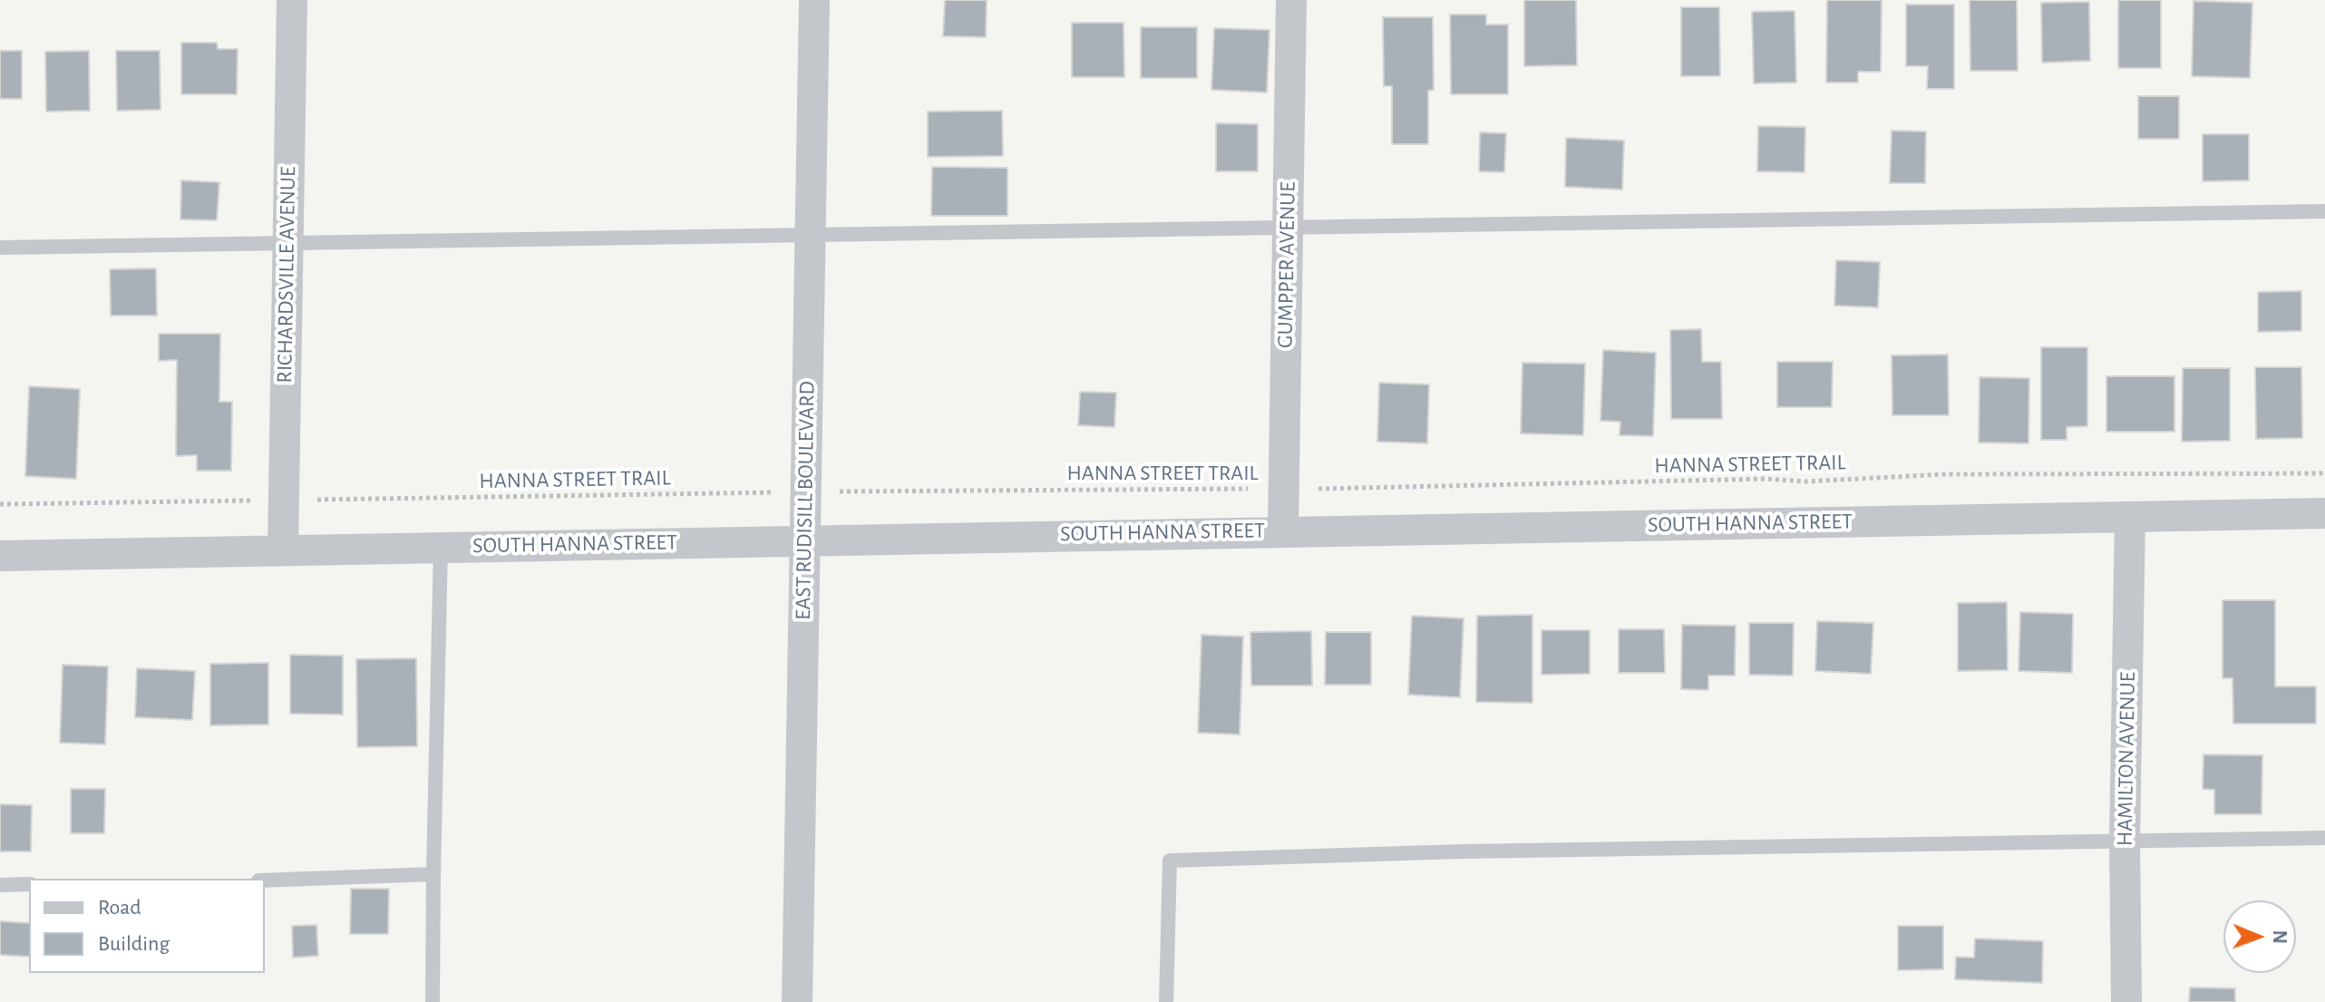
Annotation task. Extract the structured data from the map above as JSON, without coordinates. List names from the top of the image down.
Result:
{
  "streets": {
    "street": [
      "GUMPPER AVENUE",
      "RICHARDSVILLE AVENUE",
      "EAST RUDISILL BOULEVARD",
      "SOUTH HANNA STREET",
      "HAMILTON AVENUE"
    ],
    "path": ["HANNA STREET TRAIL"]
  },
  "crossings": [
    ["GUMPPER AVENUE", "HANNA STREET TRAIL"],
    ["GUMPPER AVENUE", "SOUTH HANNA STREET"],
    ["RICHARDSVILLE AVENUE", "HANNA STREET TRAIL"],
    ["RICHARDSVILLE AVENUE", "SOUTH HANNA STREET"],
    ["HANNA STREET TRAIL", "EAST RUDISILL BOULEVARD"],
    ["EAST RUDISILL BOULEVARD", "SOUTH HANNA STREET"],
    ["SOUTH HANNA STREET", "HAMILTON AVENUE"]
  ],
  "legend": ["Road", "Building"],
  "north": "right"
}
